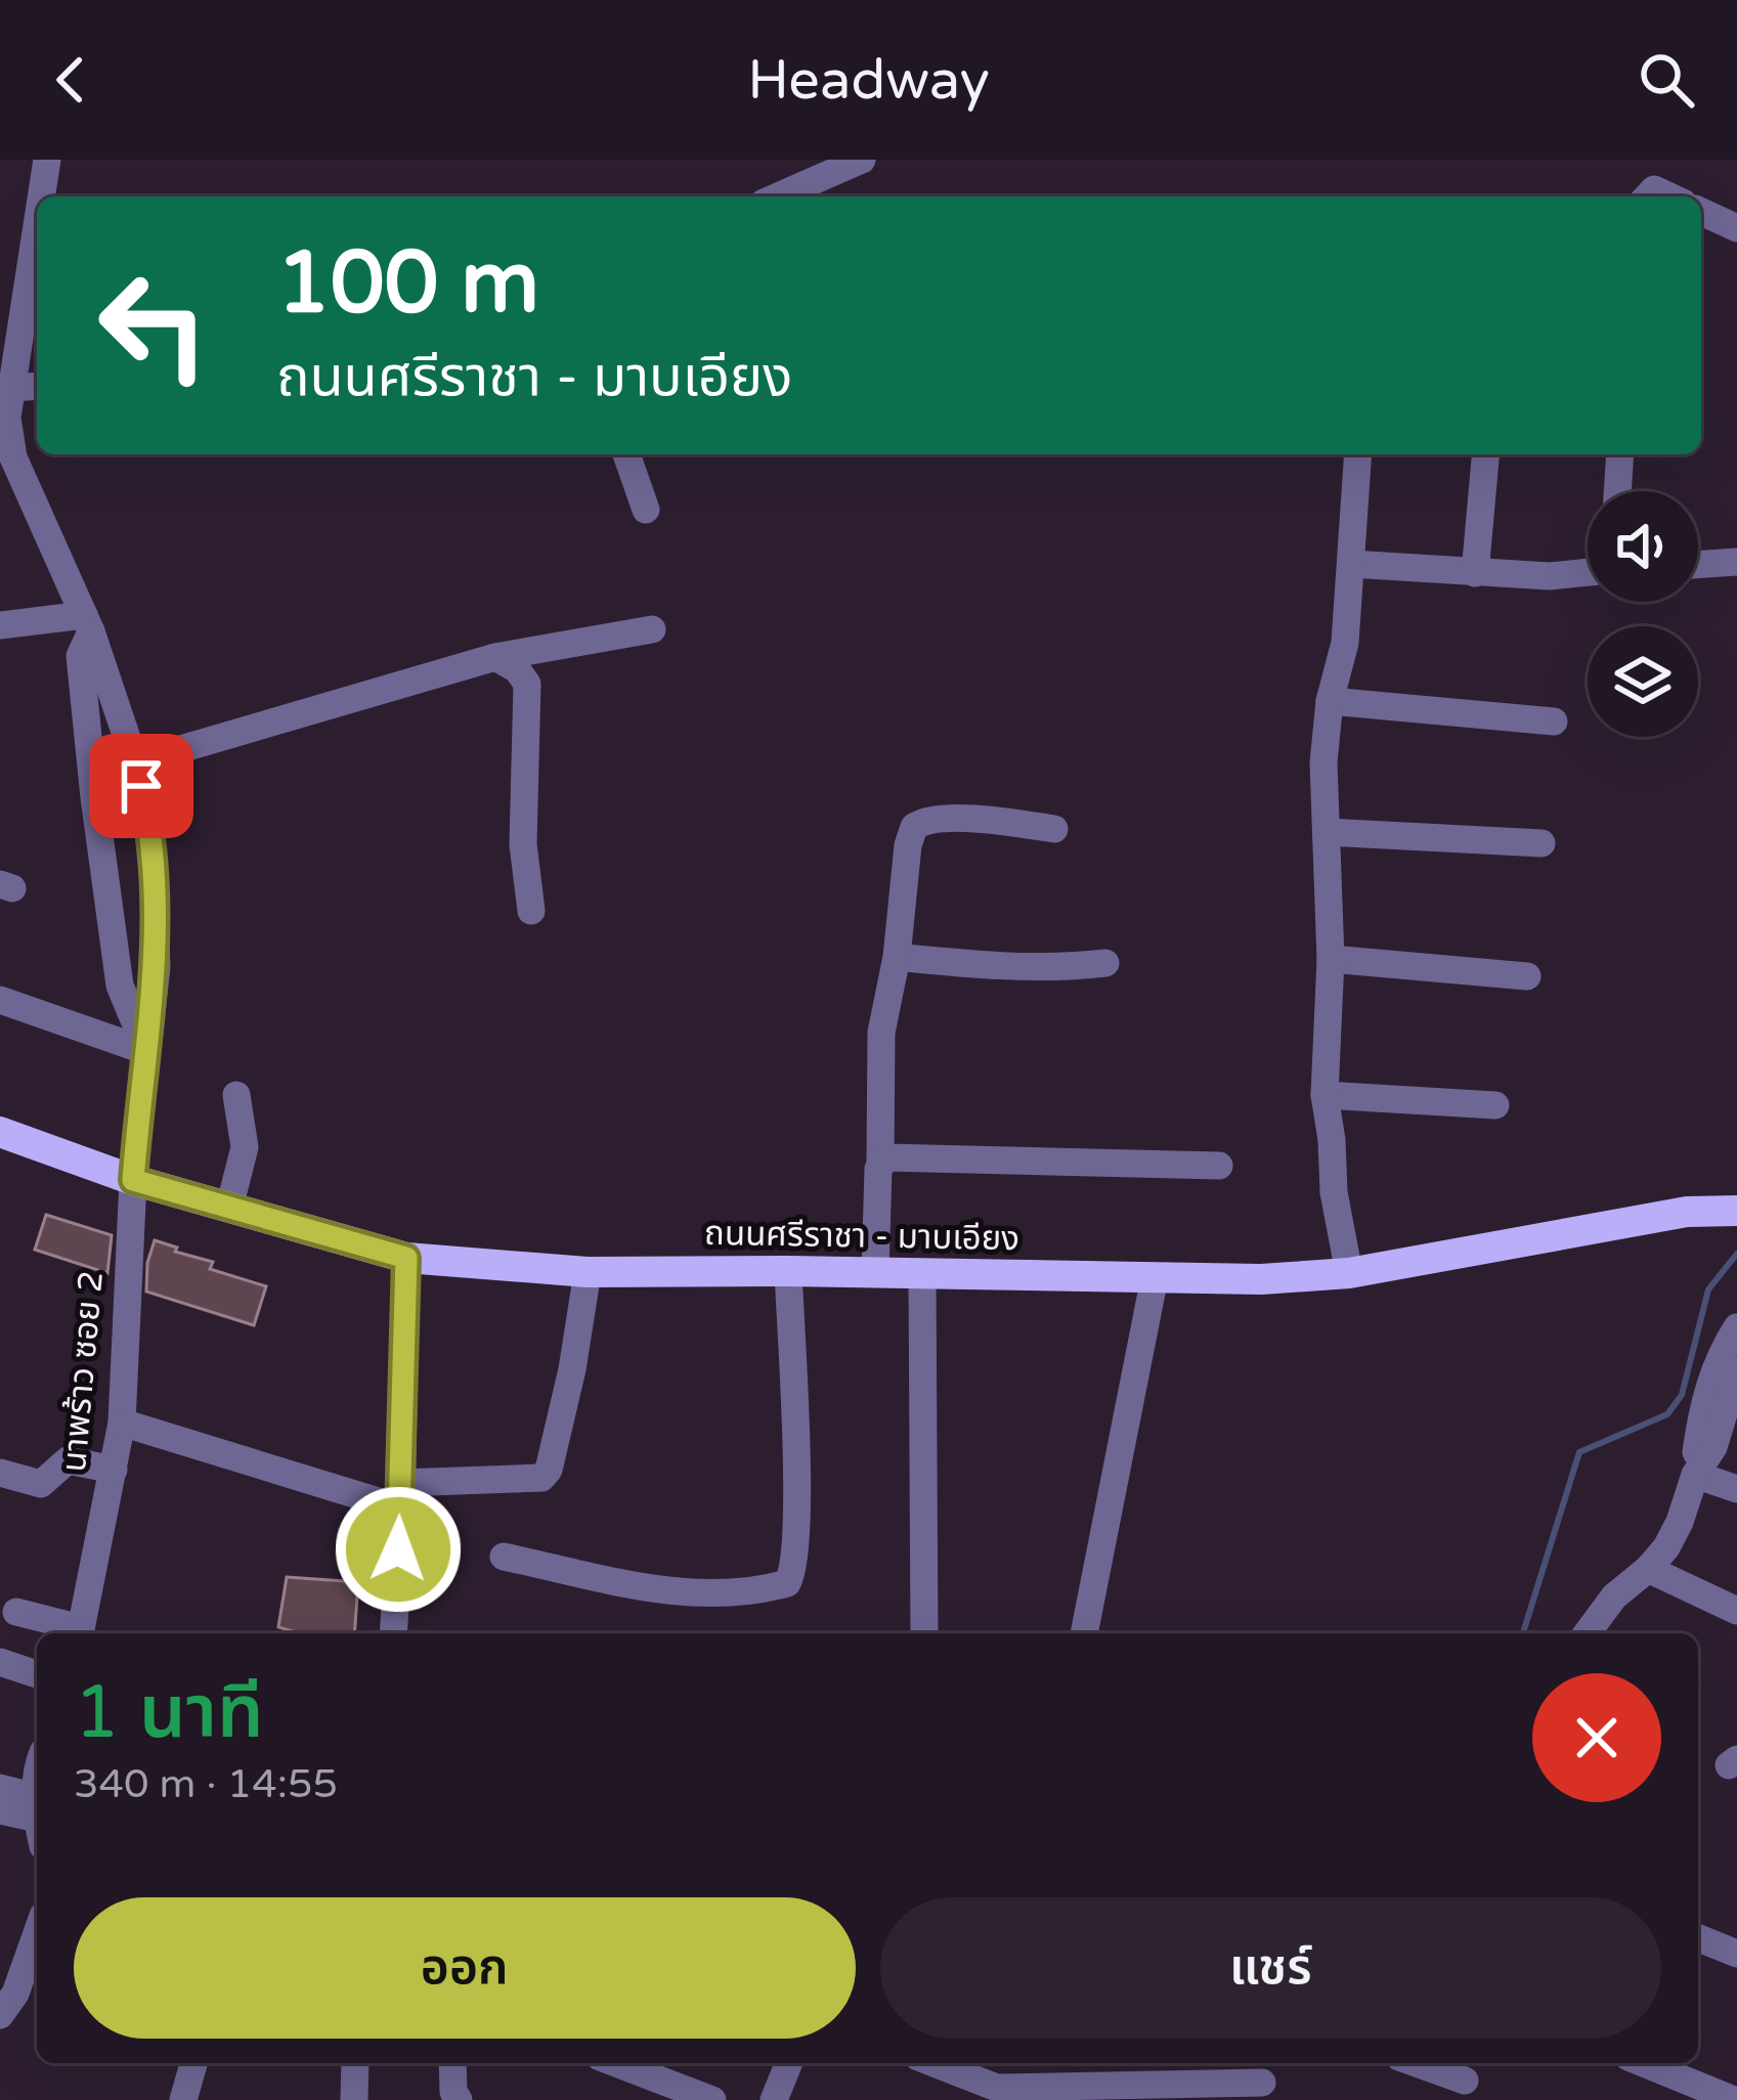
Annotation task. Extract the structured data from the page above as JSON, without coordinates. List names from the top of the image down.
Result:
{
  "streets": {
    "main road": ["ถนนศรีราชา - มาบเอียง"],
    "street": ["นาพร้าว ซอย 2"]
  },
  "crossings": [
    ["ถนนศรีราชา - มาบเอียง", "นาพร้าว ซอย 2"]
  ],
  "page": {
    "header": "Headway",
    "turn": ["100 m", "ถนนศรีราชา - มาบเอียง"],
    "heading": ["1 นาที", "340 m · 14:55"],
    "buttons": ["ออก", "แชร์"]
  }
}
